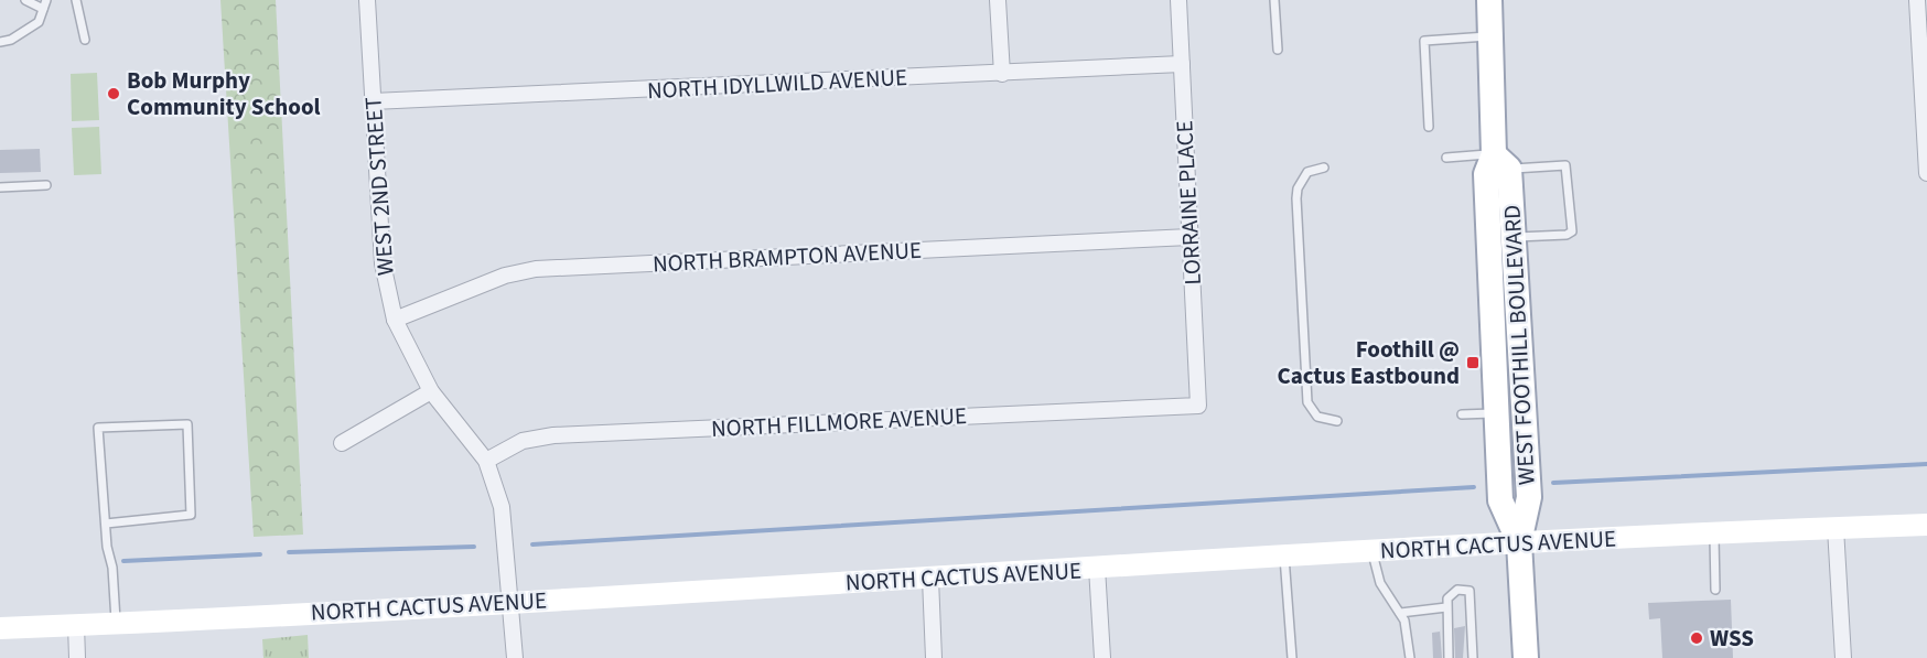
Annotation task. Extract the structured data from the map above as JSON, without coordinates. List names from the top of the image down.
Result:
{
  "streets": {
    "main road": ["WEST FOOTHILL BOULEVARD", "NORTH CACTUS AVENUE"],
    "street": [
      "NORTH IDYLLWILD AVENUE",
      "WEST 2ND STREET",
      "LORRAINE PLACE",
      "NORTH BRAMPTON AVENUE",
      "NORTH FILLMORE AVENUE"
    ]
  },
  "crossings": [
    ["NORTH IDYLLWILD AVENUE", "WEST 2ND STREET"],
    ["NORTH IDYLLWILD AVENUE", "LORRAINE PLACE"],
    ["WEST 2ND STREET", "NORTH BRAMPTON AVENUE"],
    ["WEST 2ND STREET", "NORTH FILLMORE AVENUE"],
    ["WEST 2ND STREET", "NORTH CACTUS AVENUE"],
    ["LORRAINE PLACE", "NORTH BRAMPTON AVENUE"],
    ["LORRAINE PLACE", "NORTH FILLMORE AVENUE"],
    ["WEST FOOTHILL BOULEVARD", "NORTH CACTUS AVENUE"]
  ],
  "places": {
    "other": ["Bob Murphy Community School", "WSS"],
    "transit": ["Foothill @ Cactus Eastbound"]
  }
}
